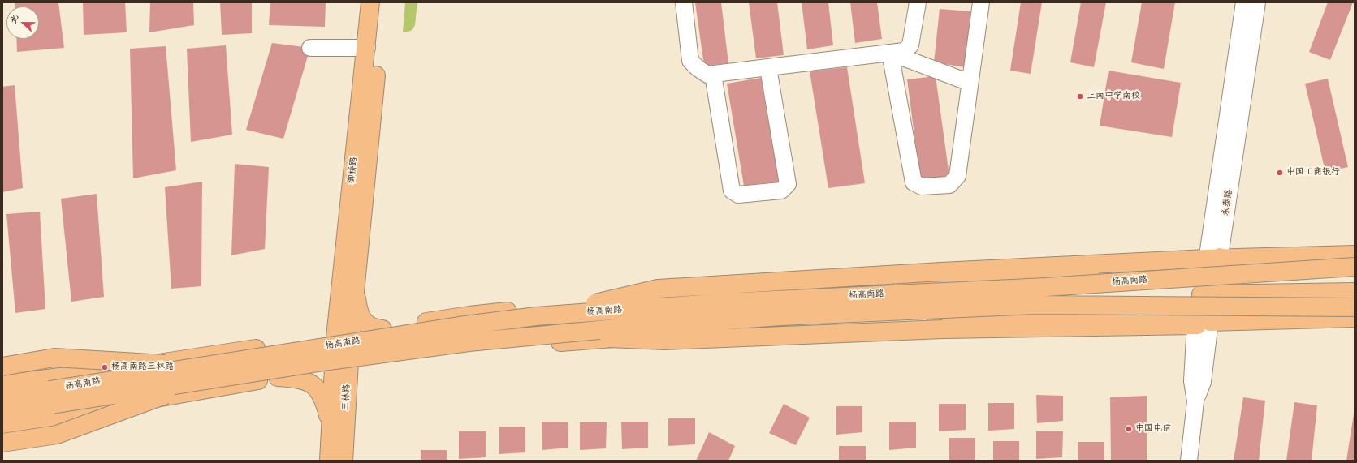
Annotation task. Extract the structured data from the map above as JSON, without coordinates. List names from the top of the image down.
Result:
{
  "streets": {
    "main road": ["御桥路", "杨高南路", "三林路"],
    "street": ["永泰路"]
  },
  "crossings": [
    ["御桥路", "杨高南路"],
    ["御桥路", "三林路"],
    ["永泰路", "杨高南路"],
    ["杨高南路", "三林路"]
  ],
  "places": [
    "上南中学南校",
    "中国工商银行",
    "杨高南路三林路",
    "中国电信"
  ],
  "north": "left"
}
